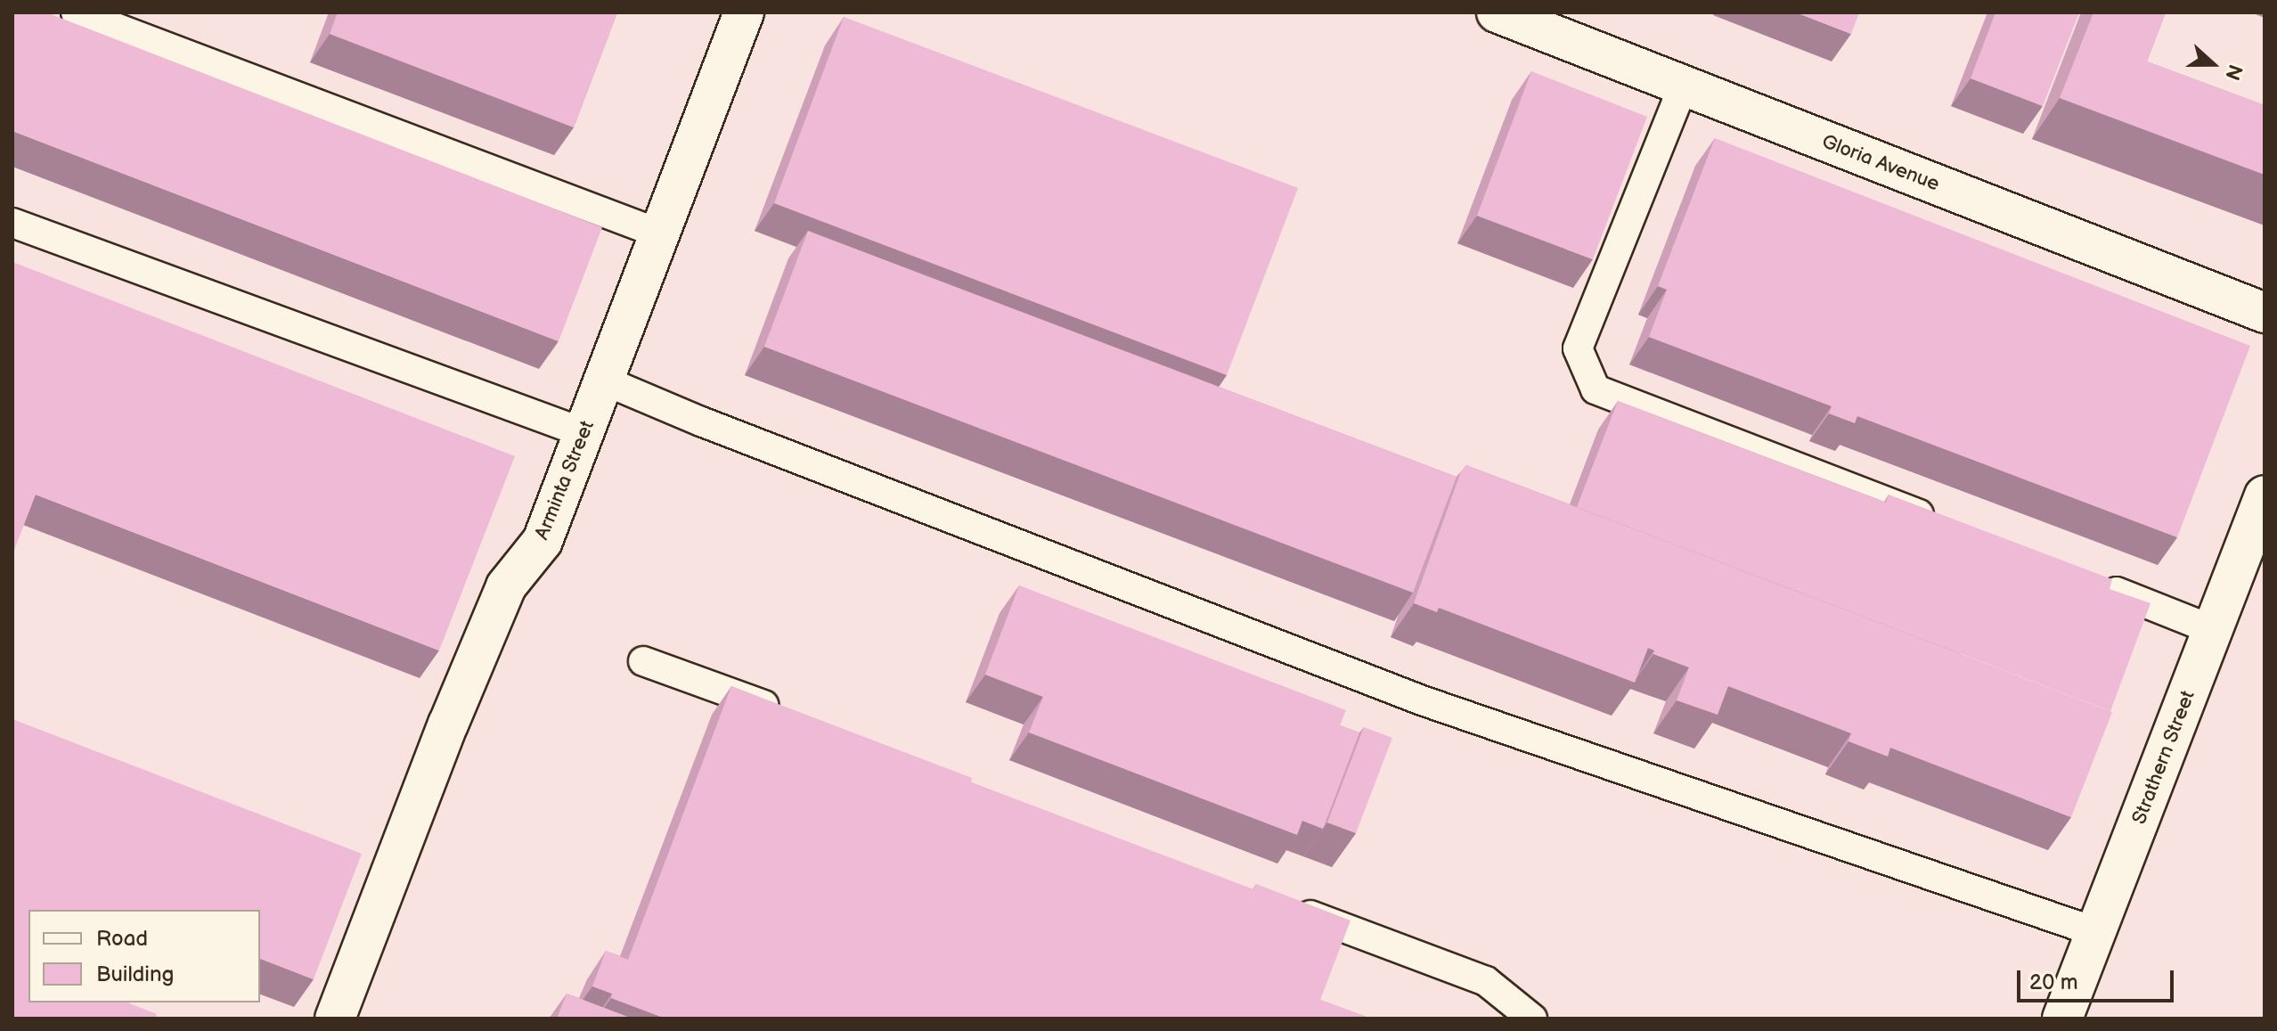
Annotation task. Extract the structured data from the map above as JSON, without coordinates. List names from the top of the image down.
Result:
{
  "streets": {
    "street": ["Gloria Avenue", "Arminta Street", "Strathern Street"]
  },
  "legend": ["Road", "Building"],
  "scale_bar": "20 m",
  "north": "right"
}
